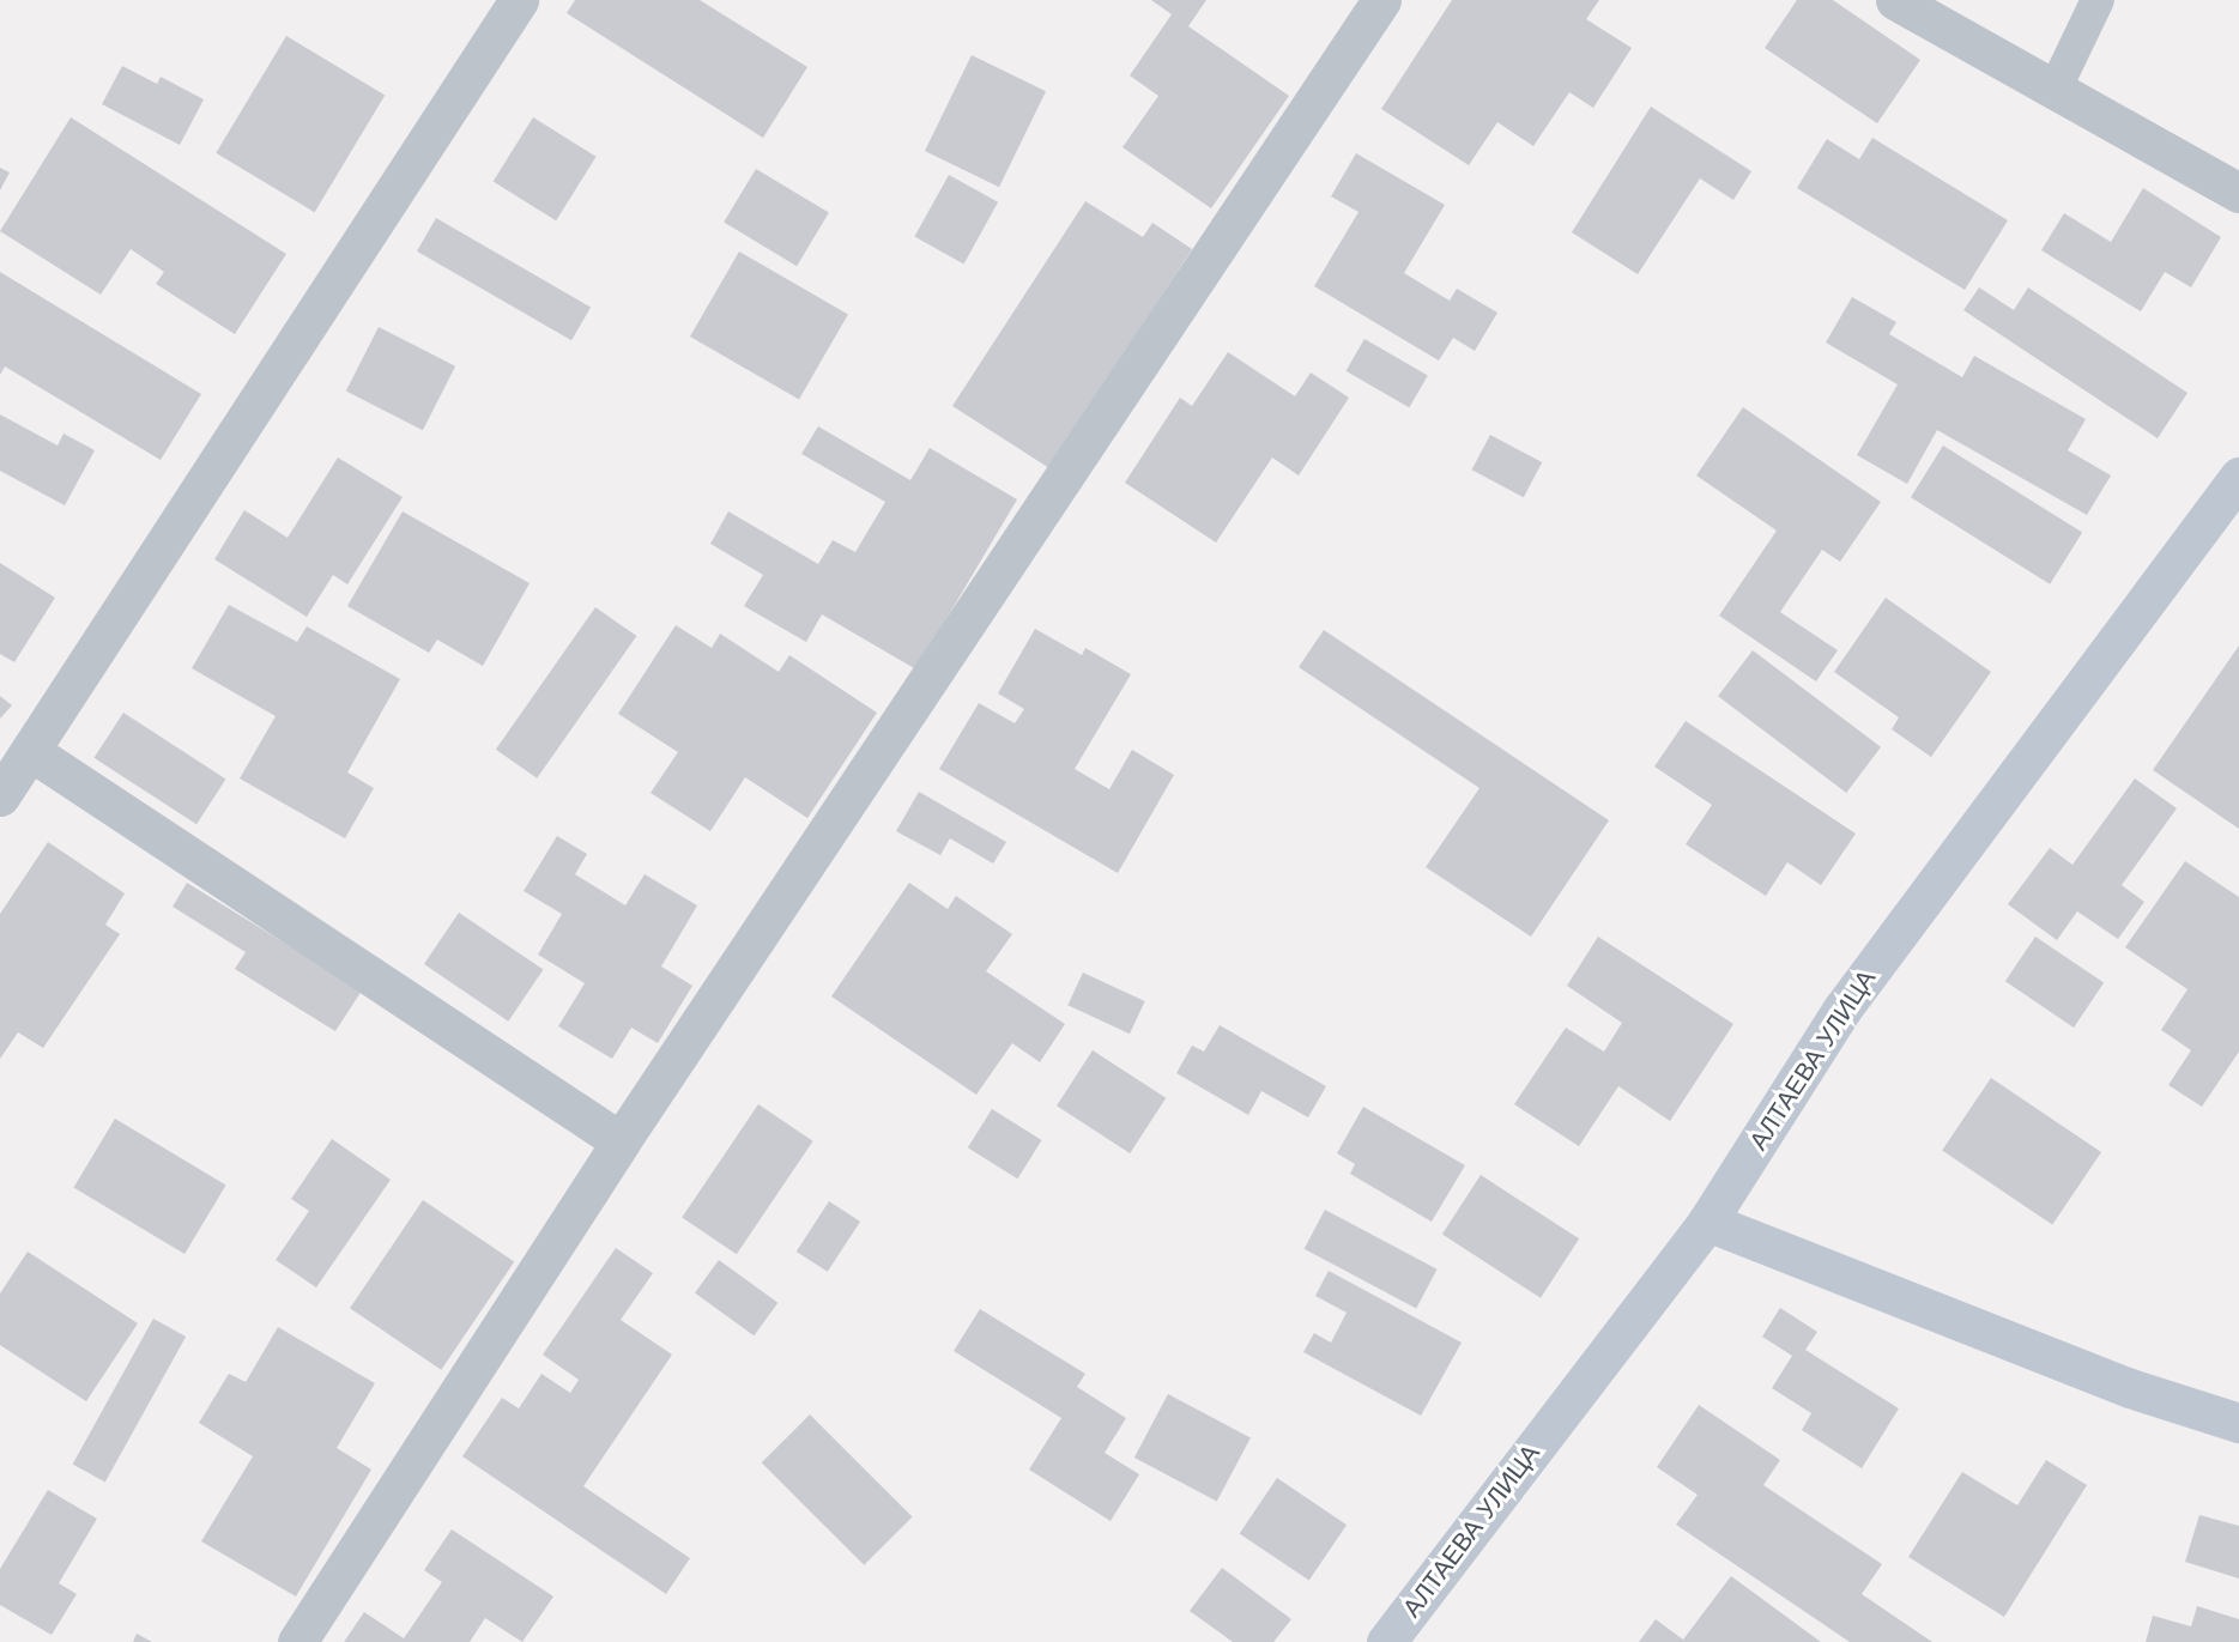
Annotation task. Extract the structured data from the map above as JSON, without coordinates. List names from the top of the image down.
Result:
{
  "streets": {
    "street": ["АЛТАЕВА УЛИЦА"]
  }
}
